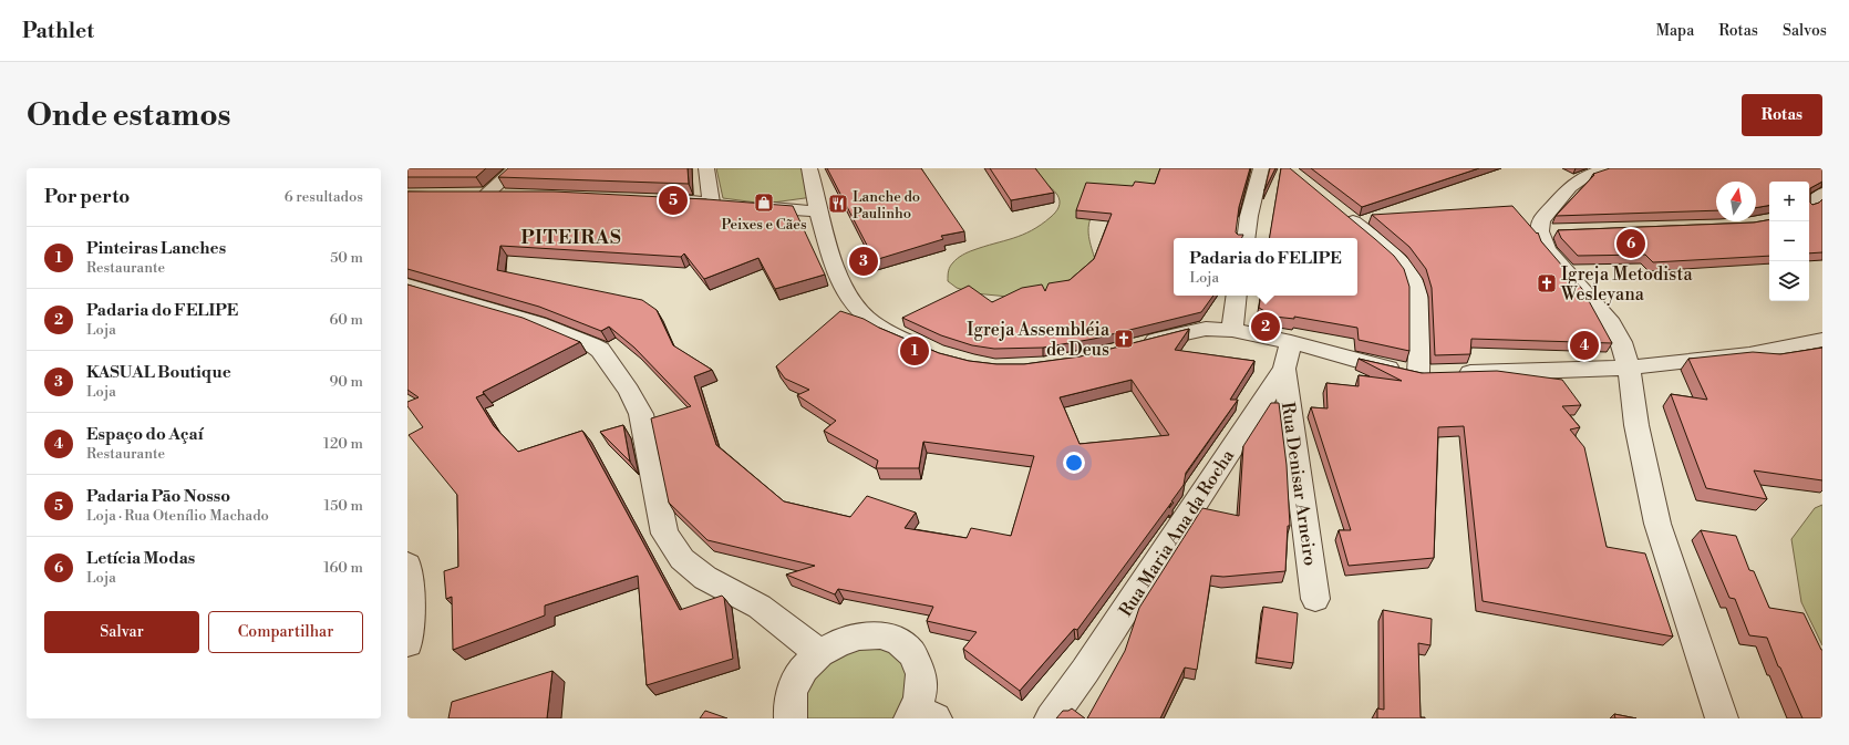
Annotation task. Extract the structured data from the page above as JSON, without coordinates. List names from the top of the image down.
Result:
{
  "streets": {
    "street": ["Rua Denisar Arneiro", "Rua Maria Ana da Rocha"]
  },
  "crossings": [
    ["Rua Denisar Arneiro", "Rua Maria Ana da Rocha"]
  ],
  "districts": ["PITEIRAS"],
  "places": {
    "shop": ["Peixes e Cães"],
    "restaurant": ["Lanche do Paulinho"],
    "church": ["Igreja Metodista Wesleyana", "Igreja Assembléia de Deus"]
  },
  "north": "top",
  "page": {
    "header": "Pathlet",
    "nav": ["Mapa", "Rotas", "Salvos"],
    "buttons": [
      "Rotas",
      ["Salvar", "Compartilhar"]
    ],
    "title": "Onde estamos",
    "heading": ["Por perto", "6 resultados"],
    "map_buttons": ["+", "−"],
    "pins": [
      "5",
      "6",
      "3",
      "2",
      "4",
      "1"
    ],
    "list": [
      {
        "mark": "1",
        "name": "Pinteiras Lanches",
        "note": "Restaurante",
        "value": "50 m"
      },
      {
        "mark": "2",
        "name": "Padaria do FELIPE",
        "note": "Loja",
        "value": "60 m"
      },
      {
        "mark": "3",
        "name": "KASUAL Boutique",
        "note": "Loja",
        "value": "90 m"
      },
      {
        "mark": "4",
        "name": "Espaço do Açaí",
        "note": "Restaurante",
        "value": "120 m"
      },
      {
        "mark": "5",
        "name": "Padaria Pão Nosso",
        "note": "Loja · Rua Otenílio Machado",
        "value": "150 m"
      },
      {
        "mark": "6",
        "name": "Letícia Modas",
        "note": "Loja",
        "value": "160 m"
      }
    ],
    "popup": ["Padaria do FELIPE", "Loja"]
  }
}
